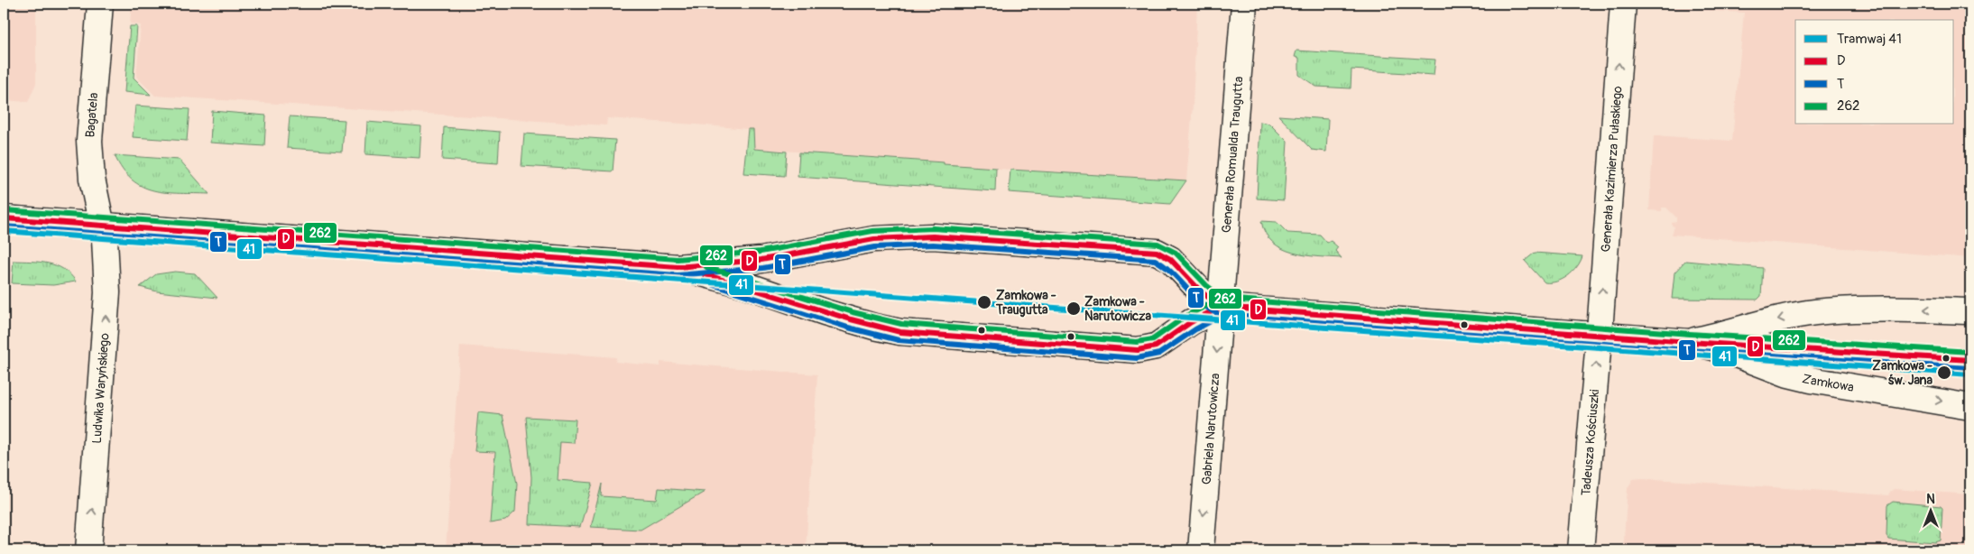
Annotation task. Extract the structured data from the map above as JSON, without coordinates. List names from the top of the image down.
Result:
{
  "streets": {
    "street": [
      "Bagatela",
      "Generała Romualda Traugutta",
      "Generała Kazimierza Pułaskiego",
      "Zamkowa",
      "Ludwika Waryńskiego",
      "Gabriela Narutowicza",
      "Tadeusza Kościuszki"
    ]
  },
  "crossings": [
    ["Bagatela", "Ludwika Waryńskiego"],
    ["Generała Romualda Traugutta", "Zamkowa"],
    ["Generała Romualda Traugutta", "Gabriela Narutowicza"],
    ["Generała Kazimierza Pułaskiego", "Zamkowa"],
    ["Generała Kazimierza Pułaskiego", "Tadeusza Kościuszki"],
    ["Zamkowa", "Gabriela Narutowicza"],
    ["Zamkowa", "Tadeusza Kościuszki"]
  ],
  "one_way": [
    "Generała Kazimierza Pułaskiego",
    "Ludwika Waryńskiego",
    "Gabriela Narutowicza",
    "Tadeusza Kościuszki"
  ],
  "places": ["Zamkowa - Traugutta", "Zamkowa - Narutowicza", "Zamkowa - św. Jana"],
  "lines": [
    "transit line 262",
    "transit line D",
    "transit line T",
    "tram line 41"
  ],
  "legend": [
    "Tramwaj 41",
    "D",
    "T",
    "262"
  ],
  "north": "top"
}
